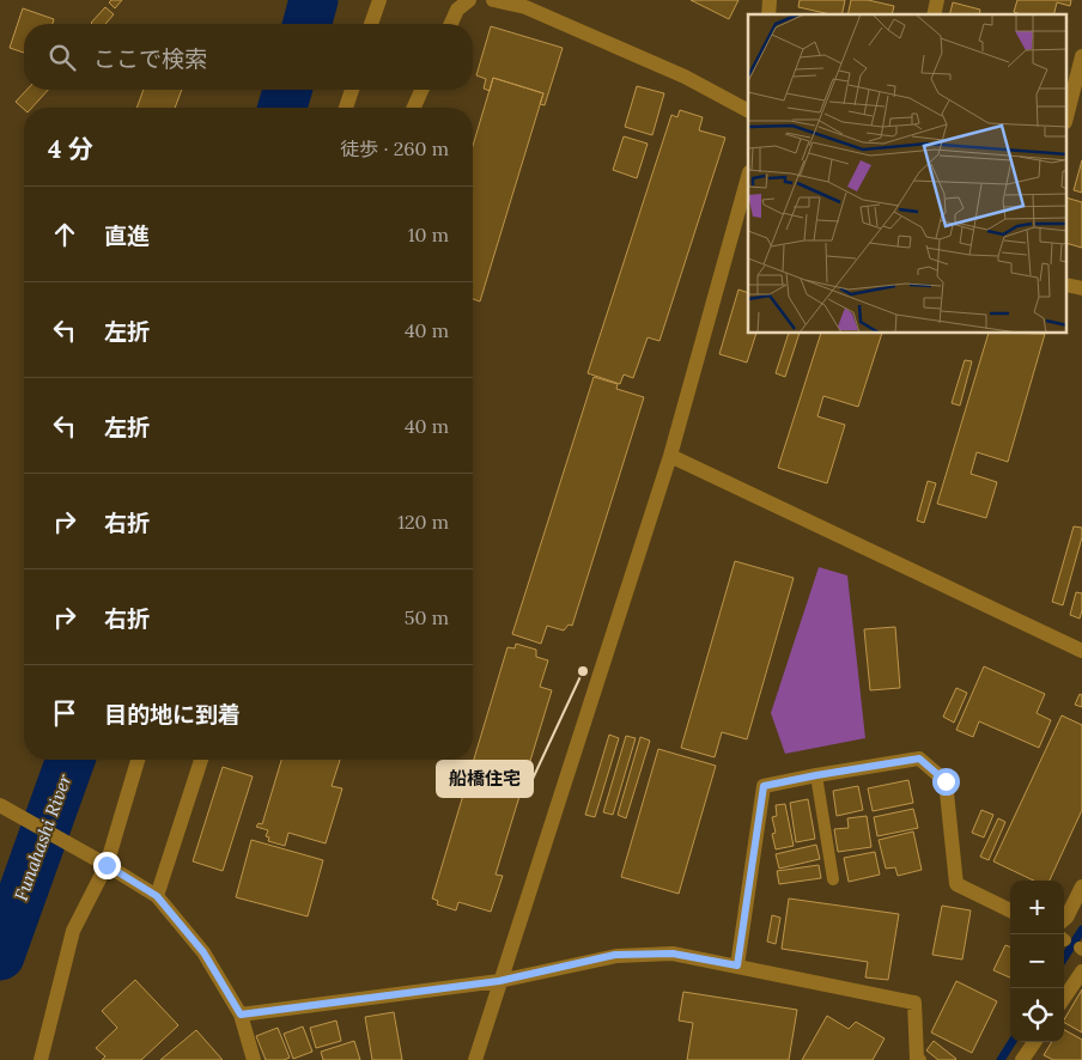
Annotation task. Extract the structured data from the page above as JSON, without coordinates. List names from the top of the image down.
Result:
{
  "water": ["Funahashi River"],
  "places": ["船橋住宅"],
  "page": {
    "search": "ここで検索",
    "heading": ["4 分", "徒歩 · 260 m"],
    "list": [
      ["直進", "10 m"],
      ["左折", "40 m"],
      ["左折", "40 m"],
      ["右折", "120 m"],
      ["右折", "50 m"],
      "目的地に到着"
    ],
    "map_buttons": ["+", "−"]
  }
}
